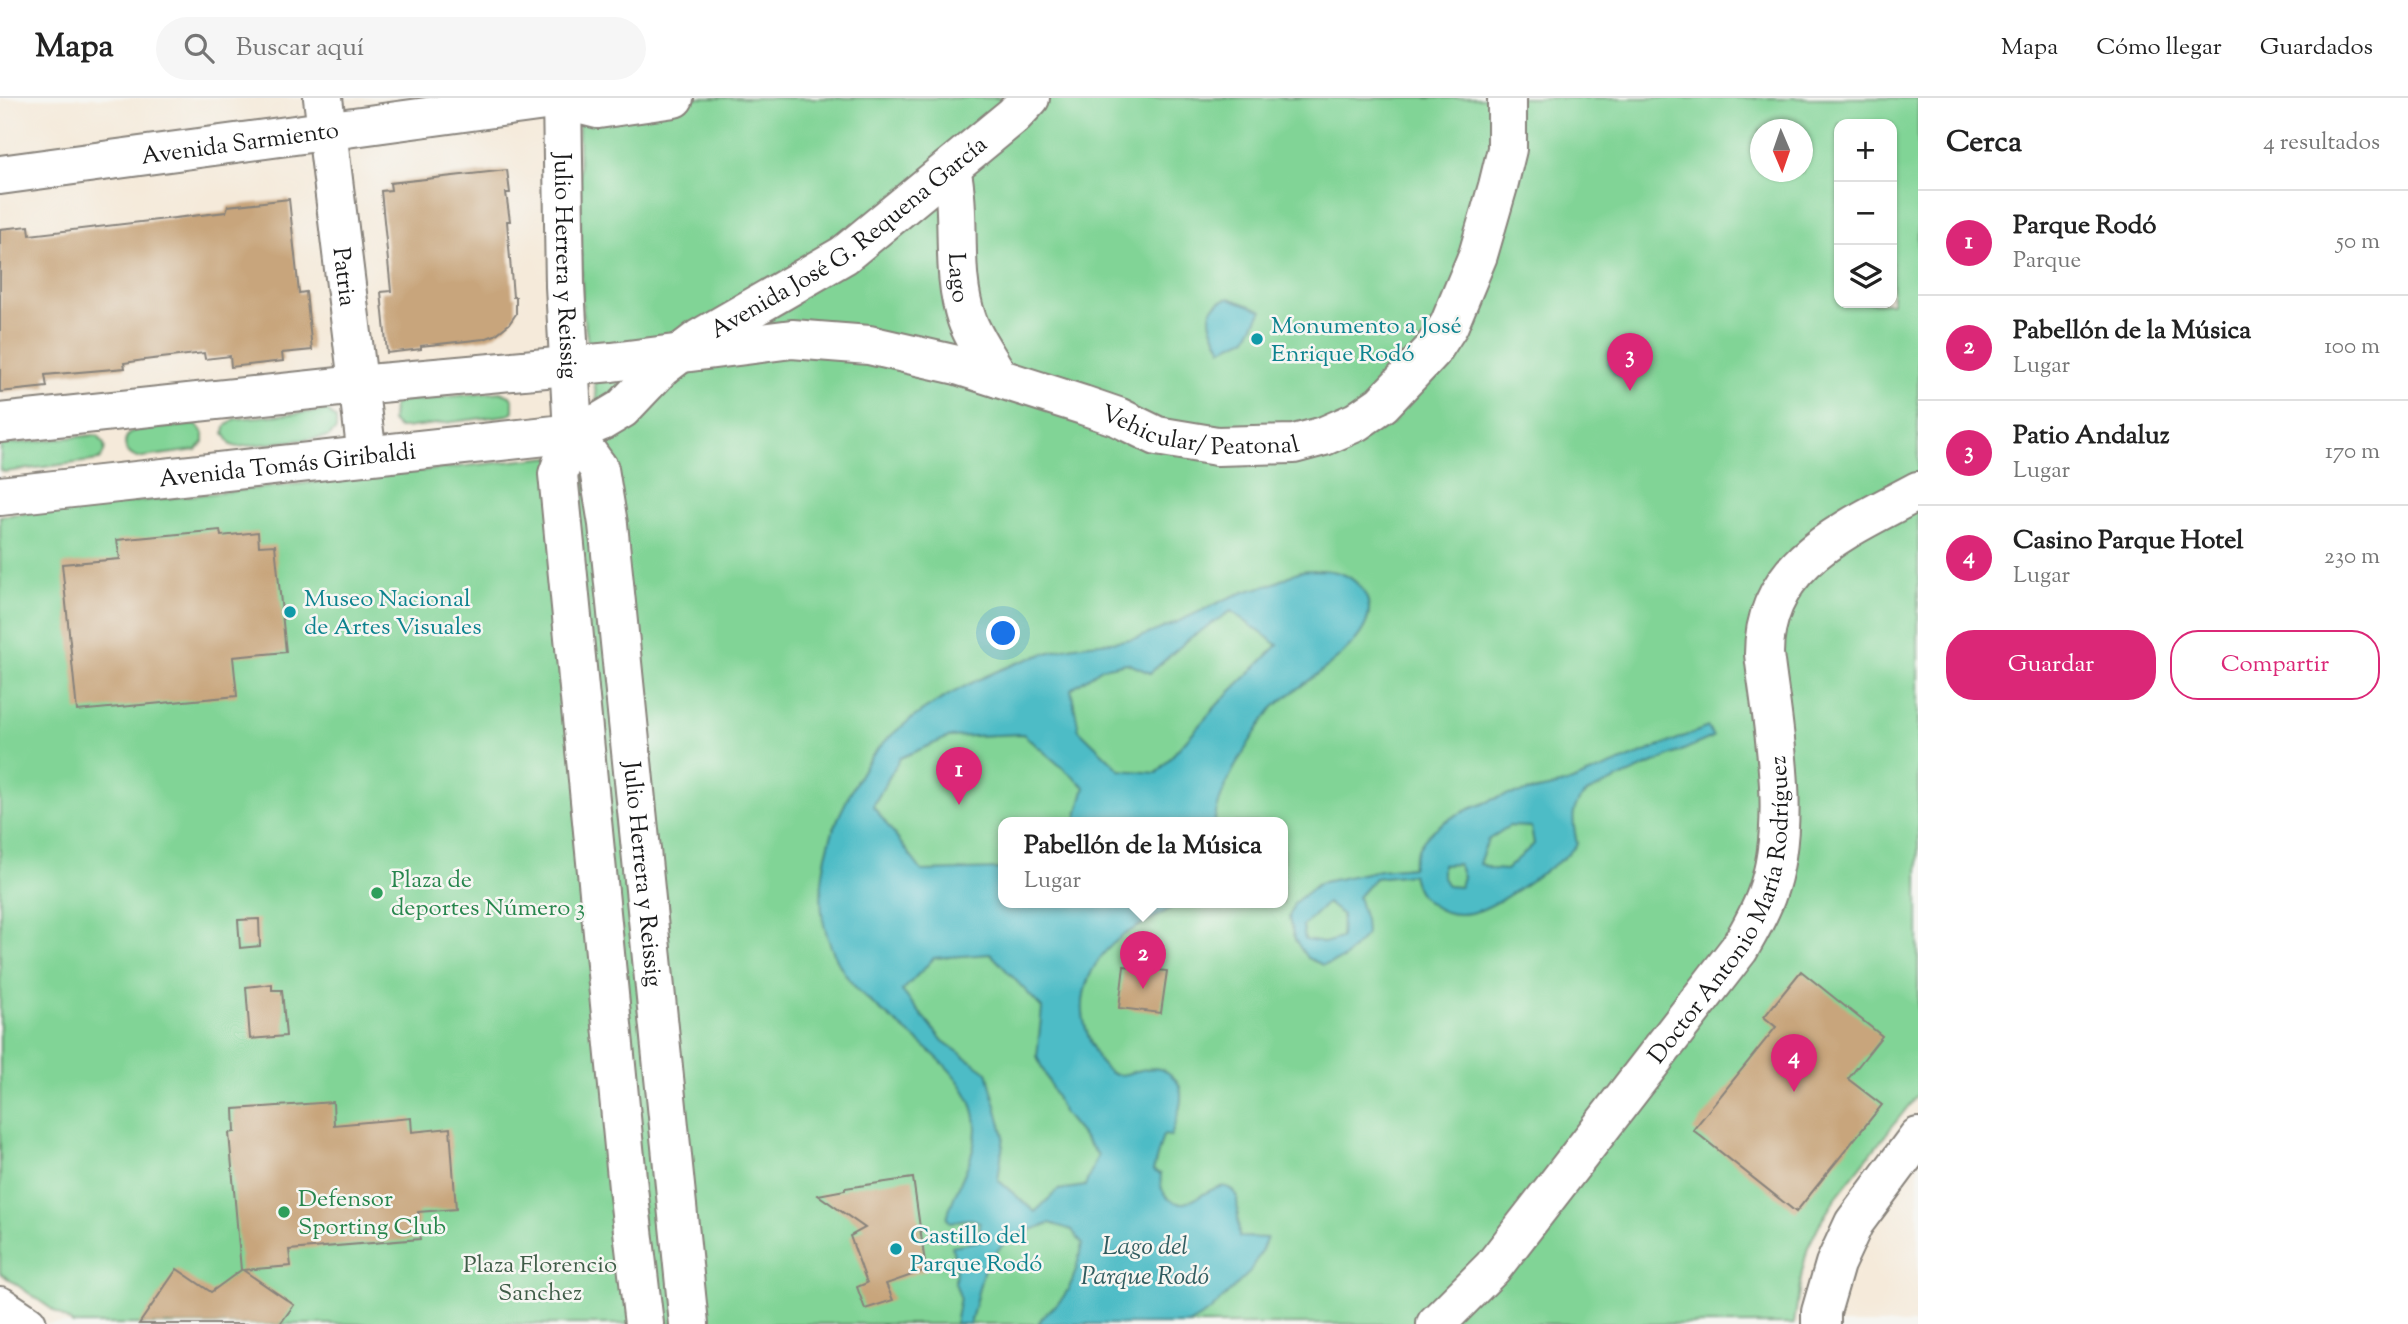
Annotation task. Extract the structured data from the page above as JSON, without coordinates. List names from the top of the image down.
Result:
{
  "streets": {
    "street": [
      "Avenida Sarmiento",
      "Avenida José G. Requena García",
      "Julio Herrera y Reissig",
      "Patria",
      "Lago",
      "Vehicular/ Peatonal",
      "Avenida Tomás Giribaldi",
      "Doctor Antonio María Rodríguez"
    ]
  },
  "crossings": [
    ["Avenida Sarmiento", "Julio Herrera y Reissig"],
    ["Avenida Sarmiento", "Patria"],
    ["Avenida José G. Requena García", "Julio Herrera y Reissig"],
    ["Avenida José G. Requena García", "Lago"],
    ["Avenida José G. Requena García", "Vehicular/ Peatonal"],
    ["Avenida José G. Requena García", "Avenida Tomás Giribaldi"],
    ["Julio Herrera y Reissig", "Avenida Tomás Giribaldi"],
    ["Patria", "Avenida Tomás Giribaldi"],
    ["Lago", "Vehicular/ Peatonal"]
  ],
  "water": ["Lago del Parque Rodó"],
  "parks": ["Plaza Florencio Sanchez"],
  "places": [
    "Monumento a José Enrique Rodó",
    "Museo Nacional de Artes Visuales",
    "Plaza de deportes Número 3",
    "Defensor Sporting Club",
    "Castillo del Parque Rodó"
  ],
  "north": "bottom",
  "page": {
    "header": "Mapa",
    "search": "Buscar aquí",
    "nav": ["Mapa", "Cómo llegar", "Guardados"],
    "heading": ["Cerca", "4 resultados"],
    "map_buttons": ["+", "−"],
    "list": [
      {
        "mark": "1",
        "name": "Parque Rodó",
        "note": "Parque",
        "value": "50 m"
      },
      {
        "mark": "2",
        "name": "Pabellón de la Música",
        "note": "Lugar",
        "value": "100 m"
      },
      {
        "mark": "3",
        "name": "Patio Andaluz",
        "note": "Lugar",
        "value": "170 m"
      },
      {
        "mark": "4",
        "name": "Casino Parque Hotel",
        "note": "Lugar",
        "value": "230 m"
      }
    ],
    "pins": [
      "3",
      "1",
      "2",
      "4"
    ],
    "buttons": ["Guardar", "Compartir"],
    "popup": ["Pabellón de la Música", "Lugar"]
  }
}
